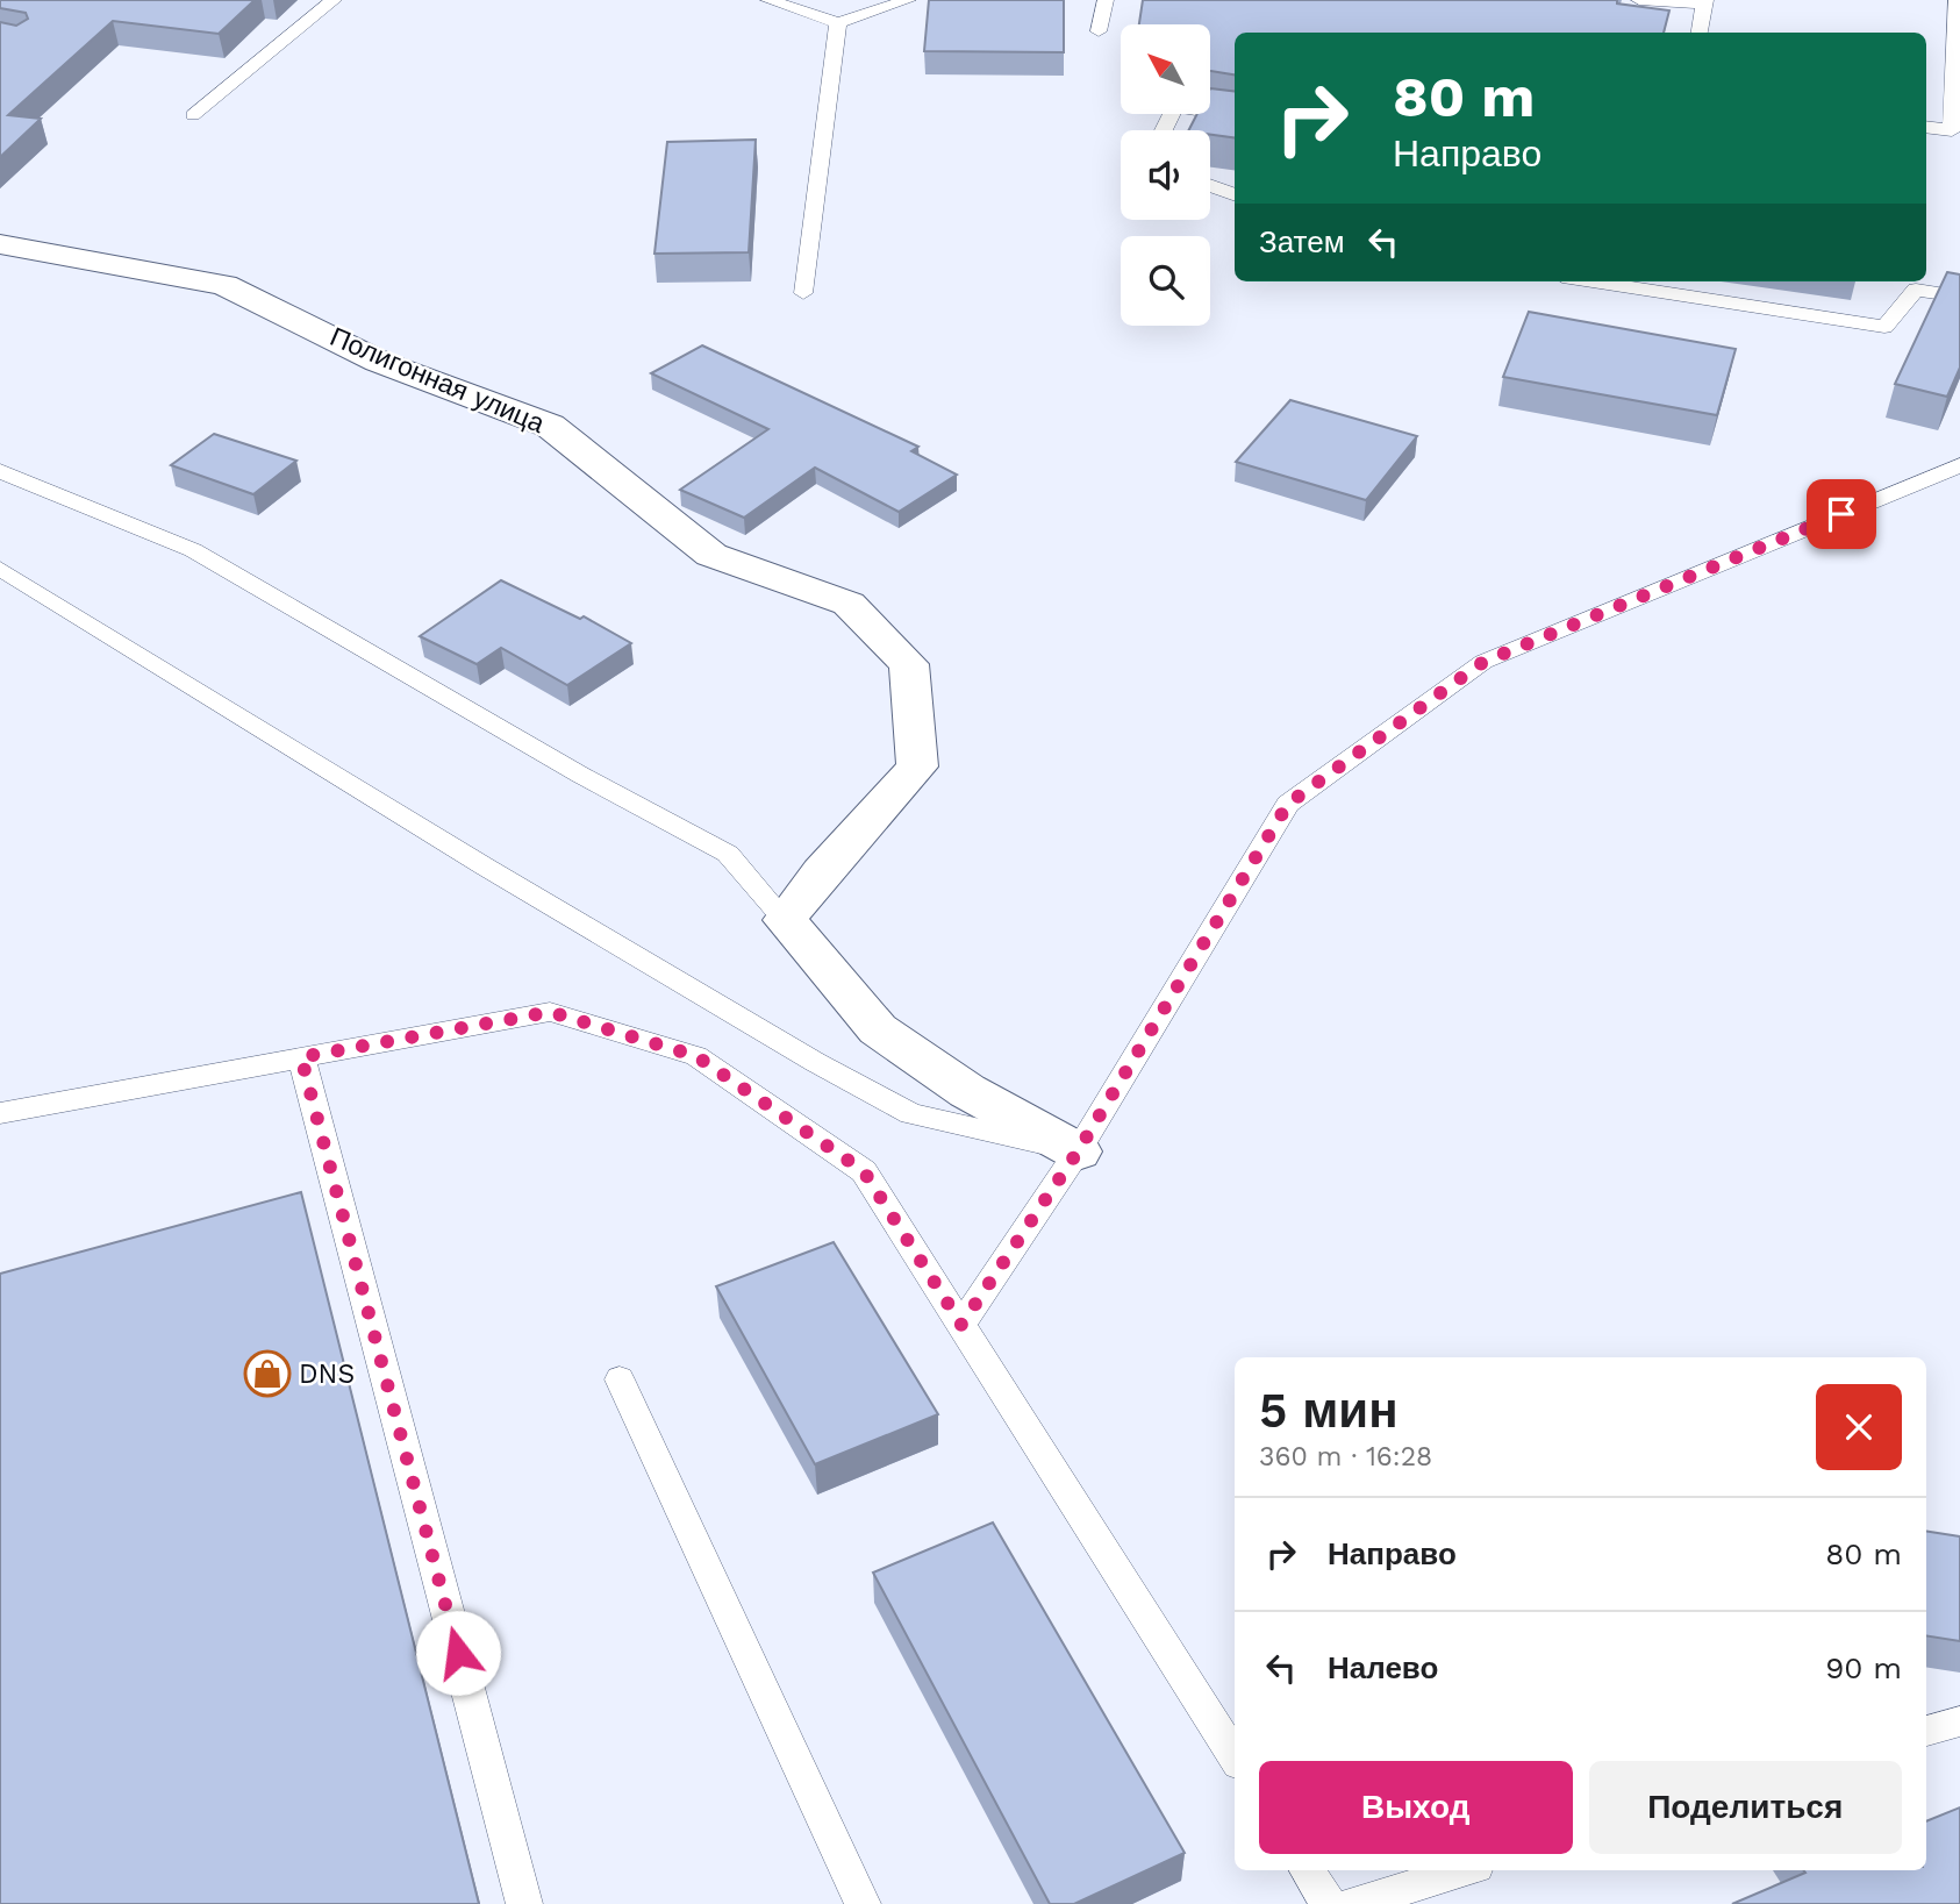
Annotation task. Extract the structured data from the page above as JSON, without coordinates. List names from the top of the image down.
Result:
{
  "streets": {
    "street": ["Полигонная улица"]
  },
  "places": {
    "shop": ["DNS"]
  },
  "north": "top left",
  "page": {
    "turn": ["80 m", "Направо"],
    "then": "Затем",
    "heading": ["5 мин", "360 m · 16:28"],
    "list": [
      {
        "name": "Направо",
        "value": "80 m"
      },
      {
        "name": "Налево",
        "value": "90 m"
      }
    ],
    "buttons": ["Выход", "Поделиться"]
  }
}
